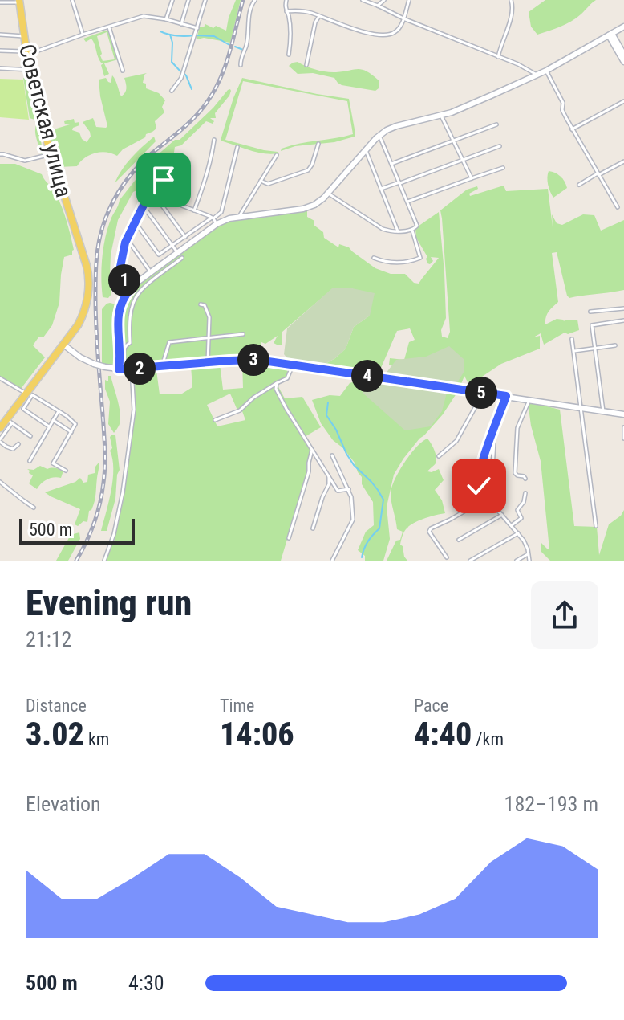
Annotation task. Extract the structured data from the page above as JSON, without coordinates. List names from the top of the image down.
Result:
{
  "streets": {
    "main road": ["Советская улица"]
  },
  "scale_bar": "500 m",
  "page": {
    "pins": [
      "1",
      "3",
      "2",
      "4",
      "5"
    ],
    "scale": "500 m",
    "heading": ["Evening run", "21:12"],
    "stats": [
      ["Distance", "3.02 km"],
      ["Time", "14:06"],
      ["Pace", "4:40 /km"]
    ],
    "chart": ["Elevation", "182–193 m"],
    "list": [
      {
        "name": "500 m",
        "note": "4:30"
      }
    ]
  }
}
